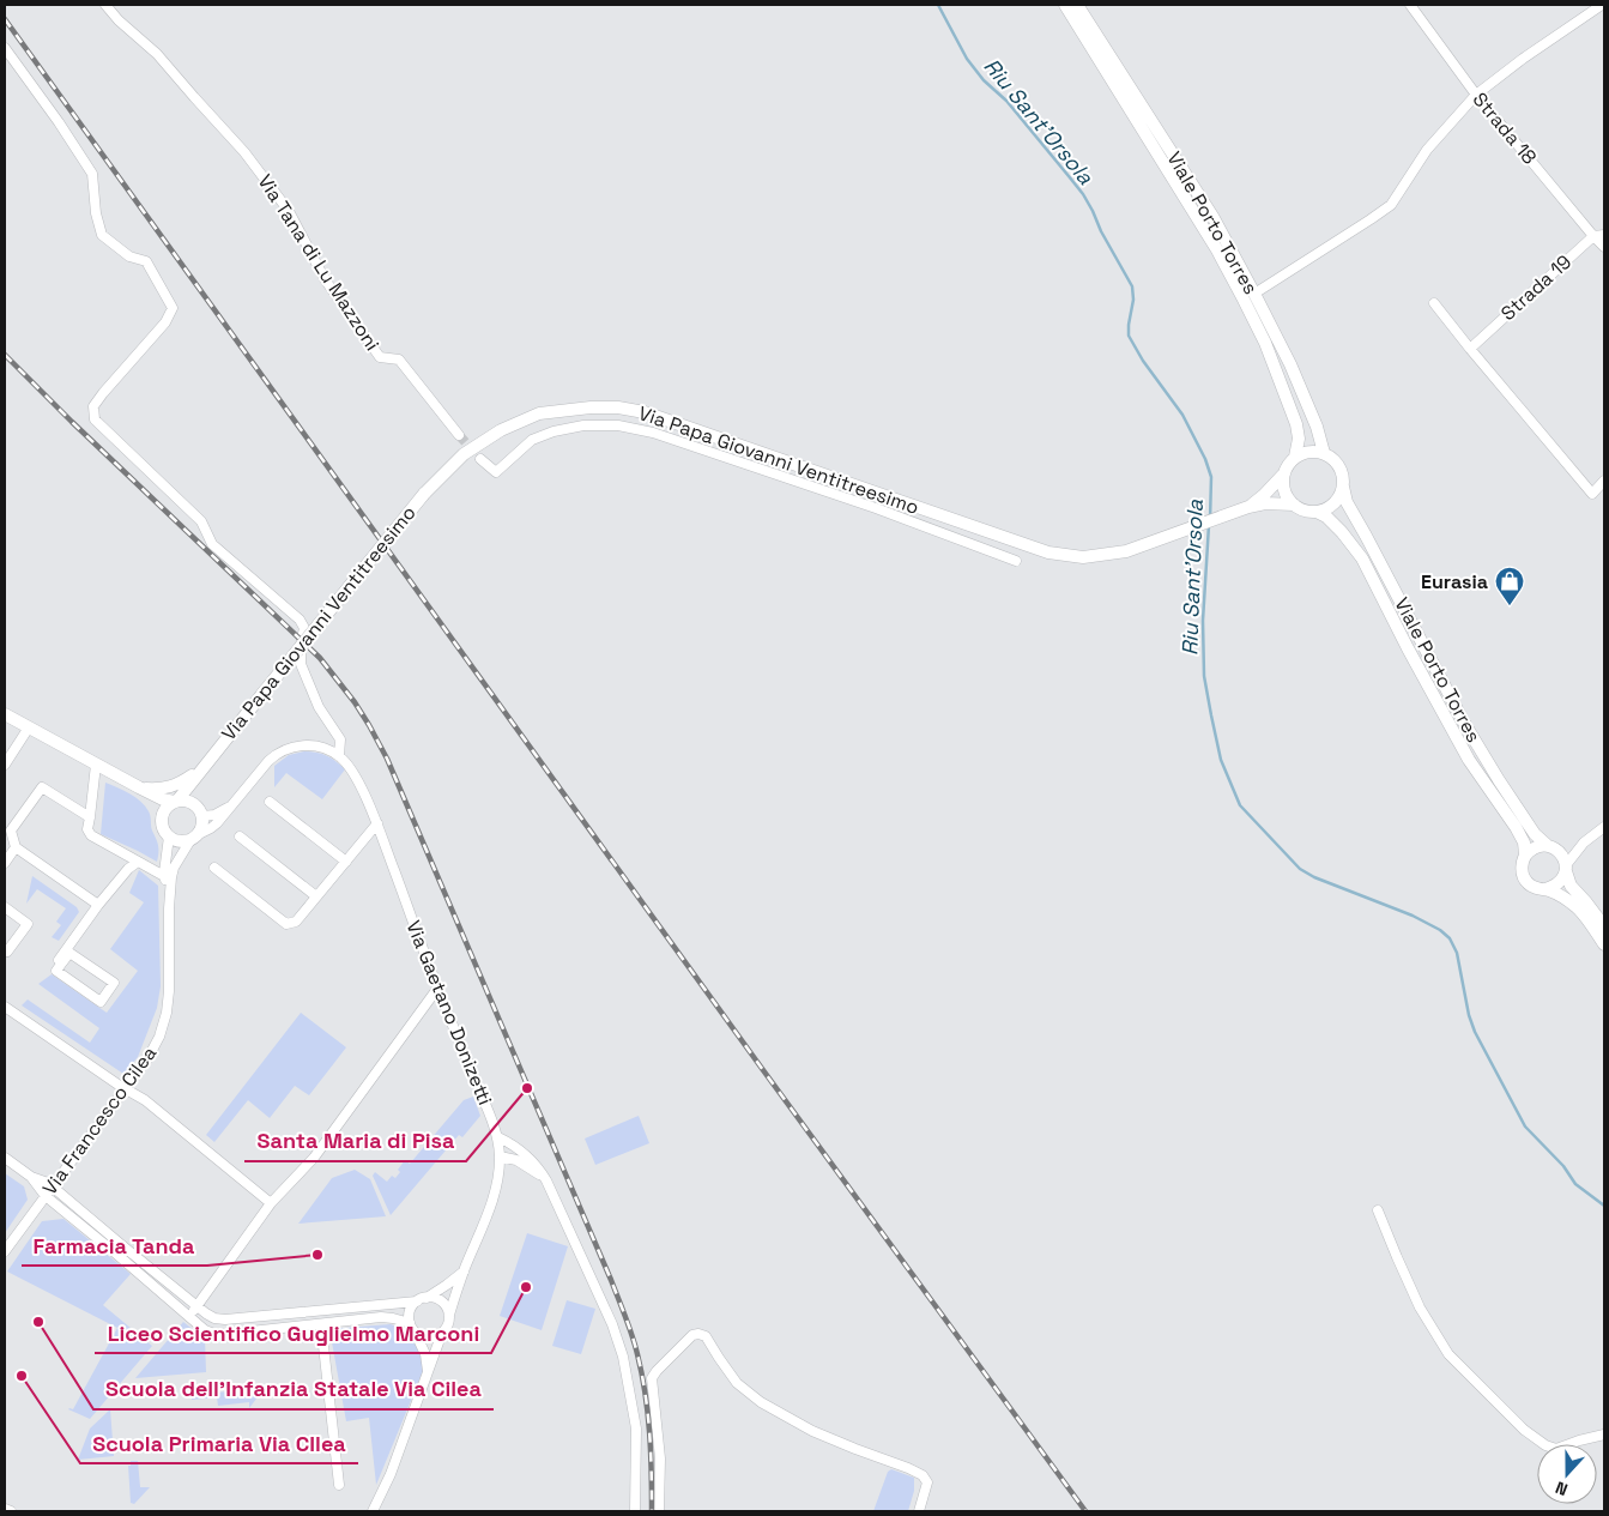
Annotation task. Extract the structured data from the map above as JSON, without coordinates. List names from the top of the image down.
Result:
{
  "streets": {
    "main road": ["Viale Porto Torres", "Via Papa Giovanni Ventitreesimo"],
    "street": [
      "Strada 18",
      "Via Tana di Lu Mazzoni",
      "Strada 19",
      "Via Gaetano Donizetti",
      "Via Francesco Cilea"
    ]
  },
  "crossings": [
    ["Strada 18", "Strada 19"],
    ["Viale Porto Torres", "Via Papa Giovanni Ventitreesimo"],
    ["Via Papa Giovanni Ventitreesimo", "Via Francesco Cilea"]
  ],
  "water": ["Riu Sant'Orsola"],
  "places": {
    "shop": ["Eurasia"],
    "other": [
      "Santa Maria di Pisa",
      "Farmacia Tanda",
      "Liceo Scientifico Guglielmo Marconi",
      "Scuola dell'Infanzia Statale Via Cilea",
      "Scuola Primaria Via CIlea"
    ]
  },
  "north": "bottom"
}
